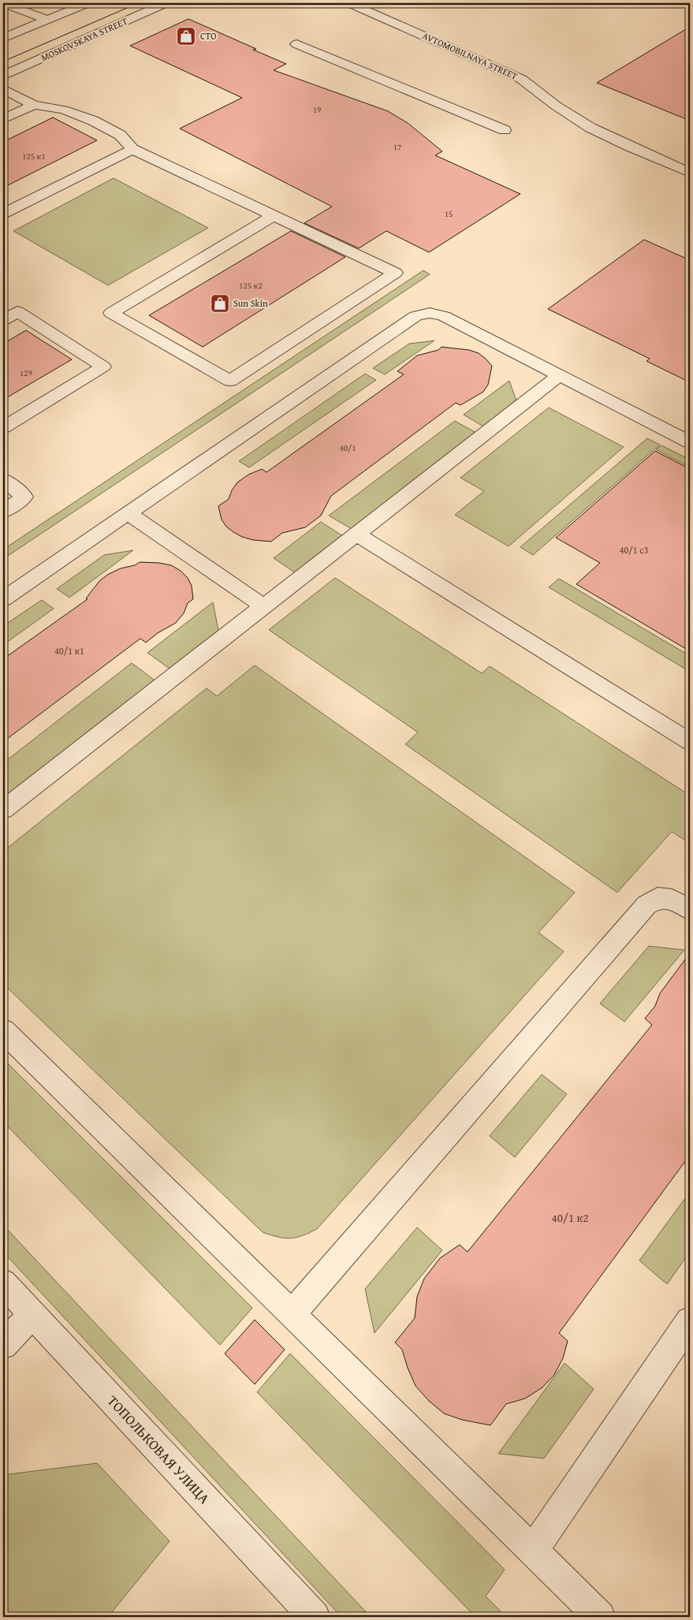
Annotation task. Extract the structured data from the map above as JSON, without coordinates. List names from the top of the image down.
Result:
{
  "streets": {
    "street": ["MOSKOVSKAYA STREET", "AVTOMOBILNAYA STREET", "ТОПОЛЬКОВАЯ УЛИЦА"]
  },
  "places": {
    "shop": ["СТО", "Sun Skin"]
  },
  "house_numbers": [
    "19",
    "17",
    "125 к1",
    "15",
    "125 к2",
    "129",
    "40/1",
    "40/1 с3",
    "40/1 к1",
    "40/1 к2"
  ]
}
